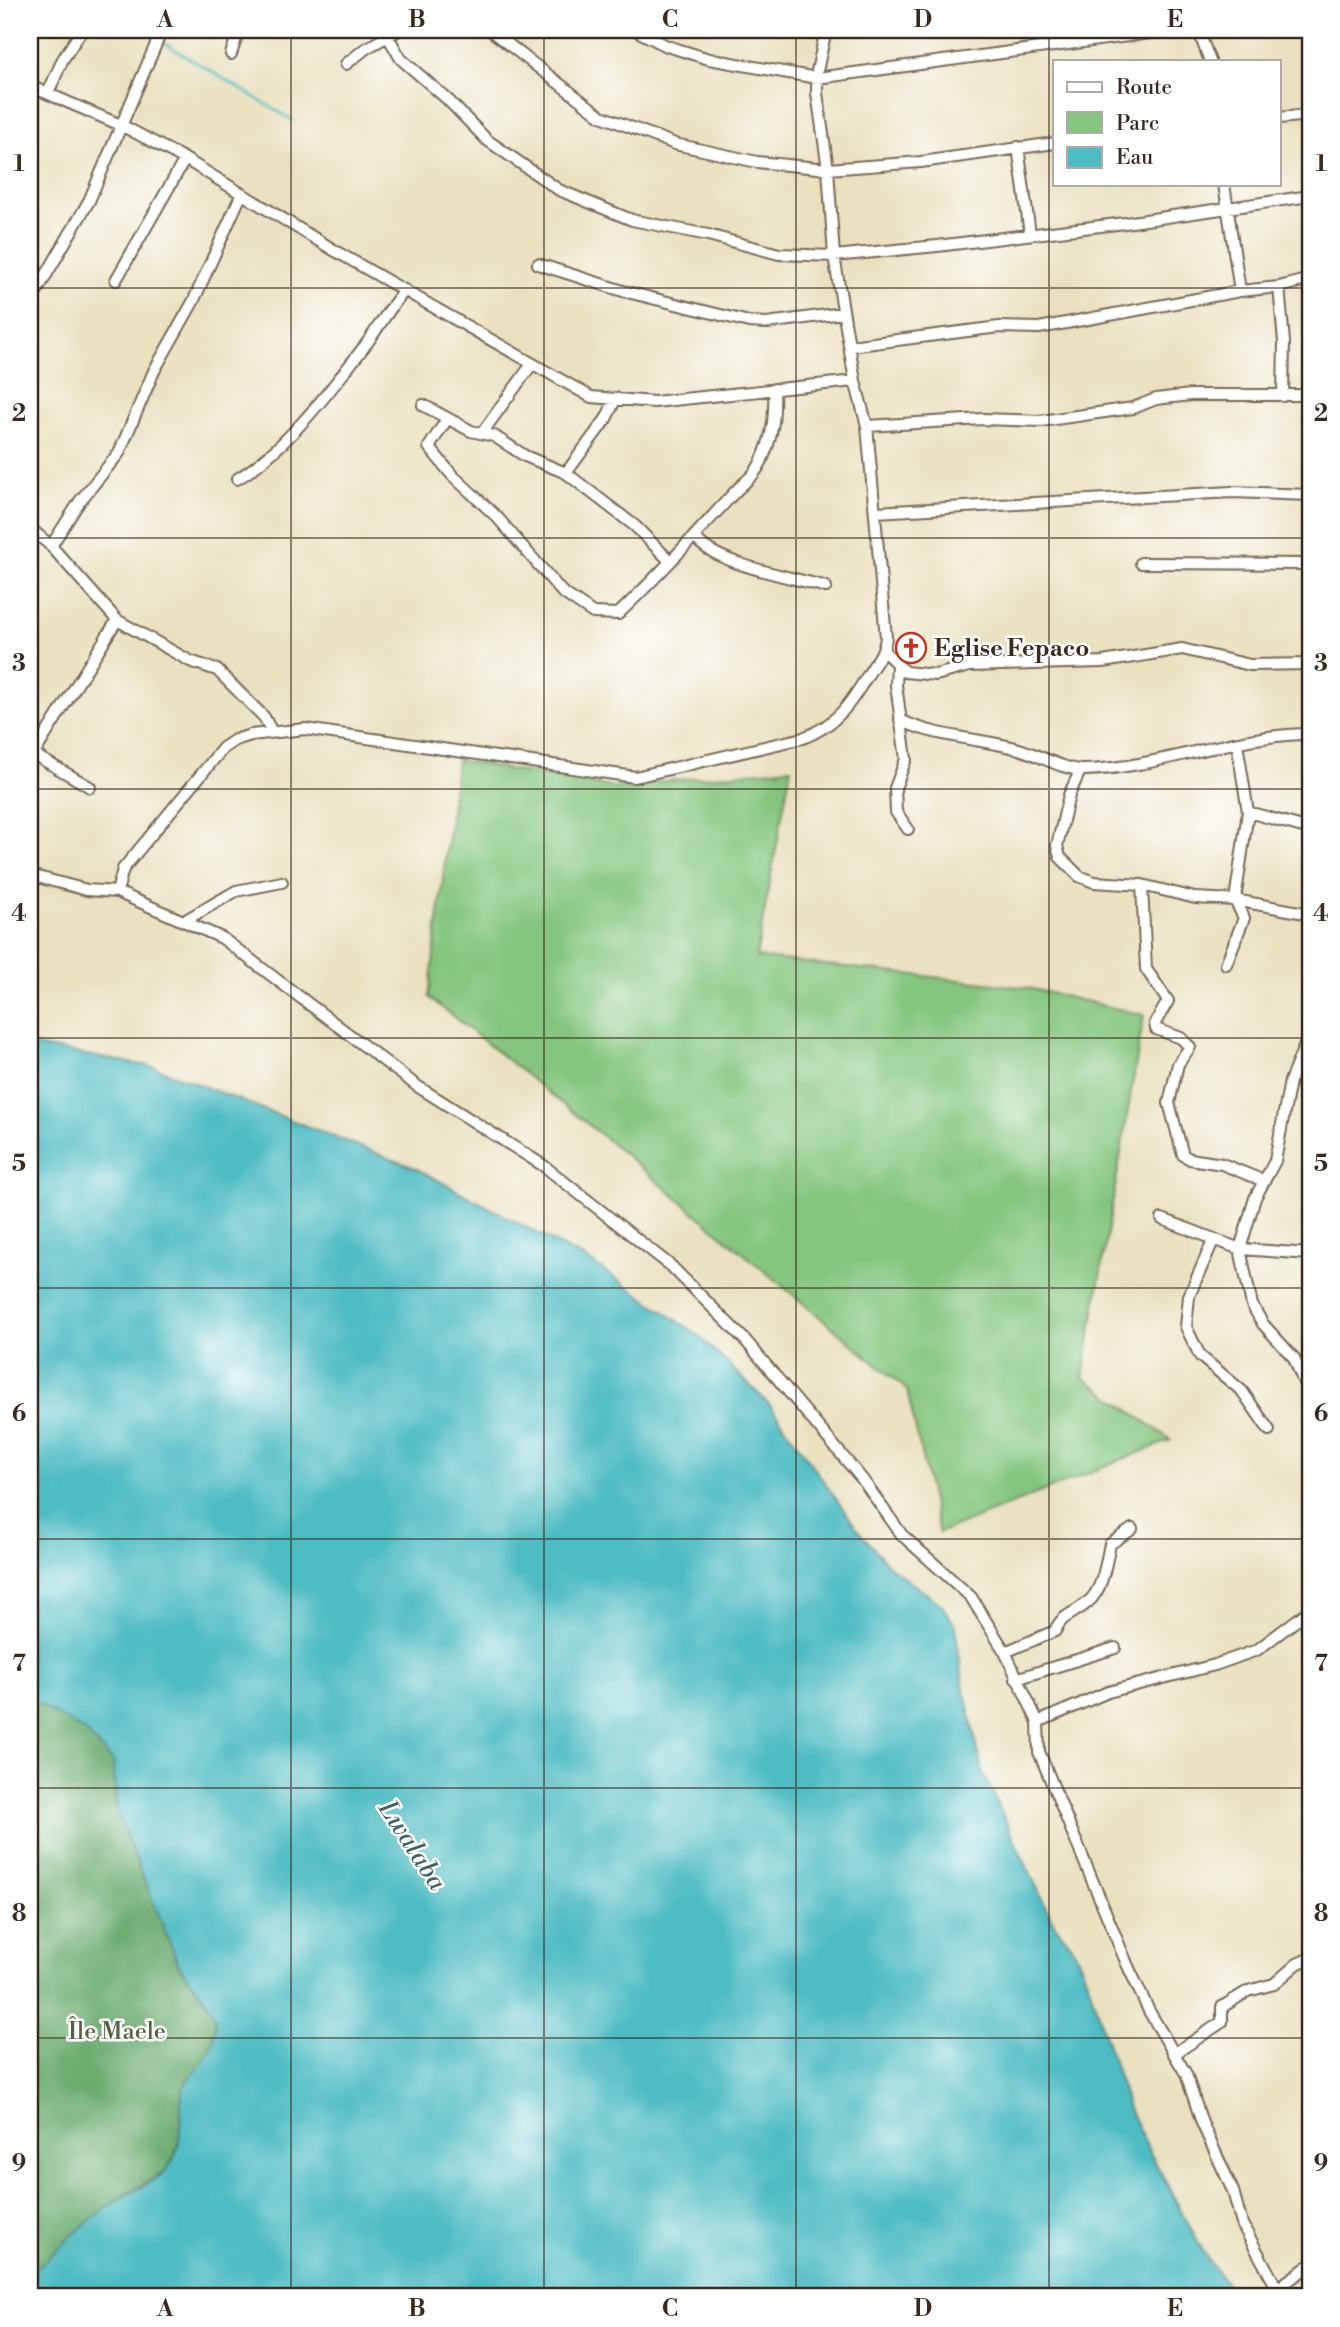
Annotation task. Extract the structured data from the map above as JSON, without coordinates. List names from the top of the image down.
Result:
{
  "water": ["Lwalaba"],
  "parks": ["Île Maele"],
  "places": {
    "church": ["Eglise Fepaco"]
  },
  "legend": ["Route", "Parc", "Eau"],
  "grid": {
    "columns": [
      "A",
      "B",
      "C",
      "D",
      "E"
    ],
    "rows": [
      "1",
      "2",
      "3",
      "4",
      "5",
      "6",
      "7",
      "8",
      "9"
    ]
  }
}
